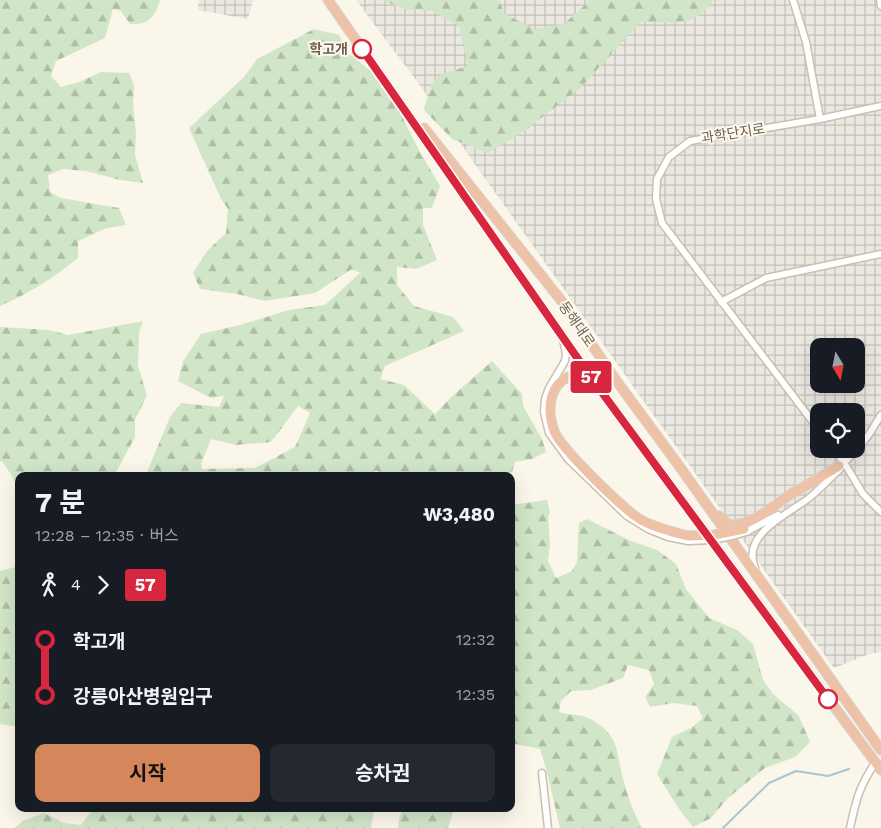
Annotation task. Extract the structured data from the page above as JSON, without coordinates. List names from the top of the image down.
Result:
{
  "streets": {
    "highway": ["동해대로"],
    "street": ["과학단지로"]
  },
  "places": ["학고개"],
  "lines": ["bus line 57"],
  "north": "bottom",
  "page": {
    "on_map": "57",
    "heading": ["7 분", "12:28 – 12:35 · 버스", "₩3,480"],
    "legs": ["4", "57"],
    "list": [
      {
        "name": "학고개",
        "value": "12:32"
      },
      {
        "name": "강릉아산병원입구",
        "value": "12:35"
      }
    ],
    "buttons": ["시작", "승차권"]
  }
}
